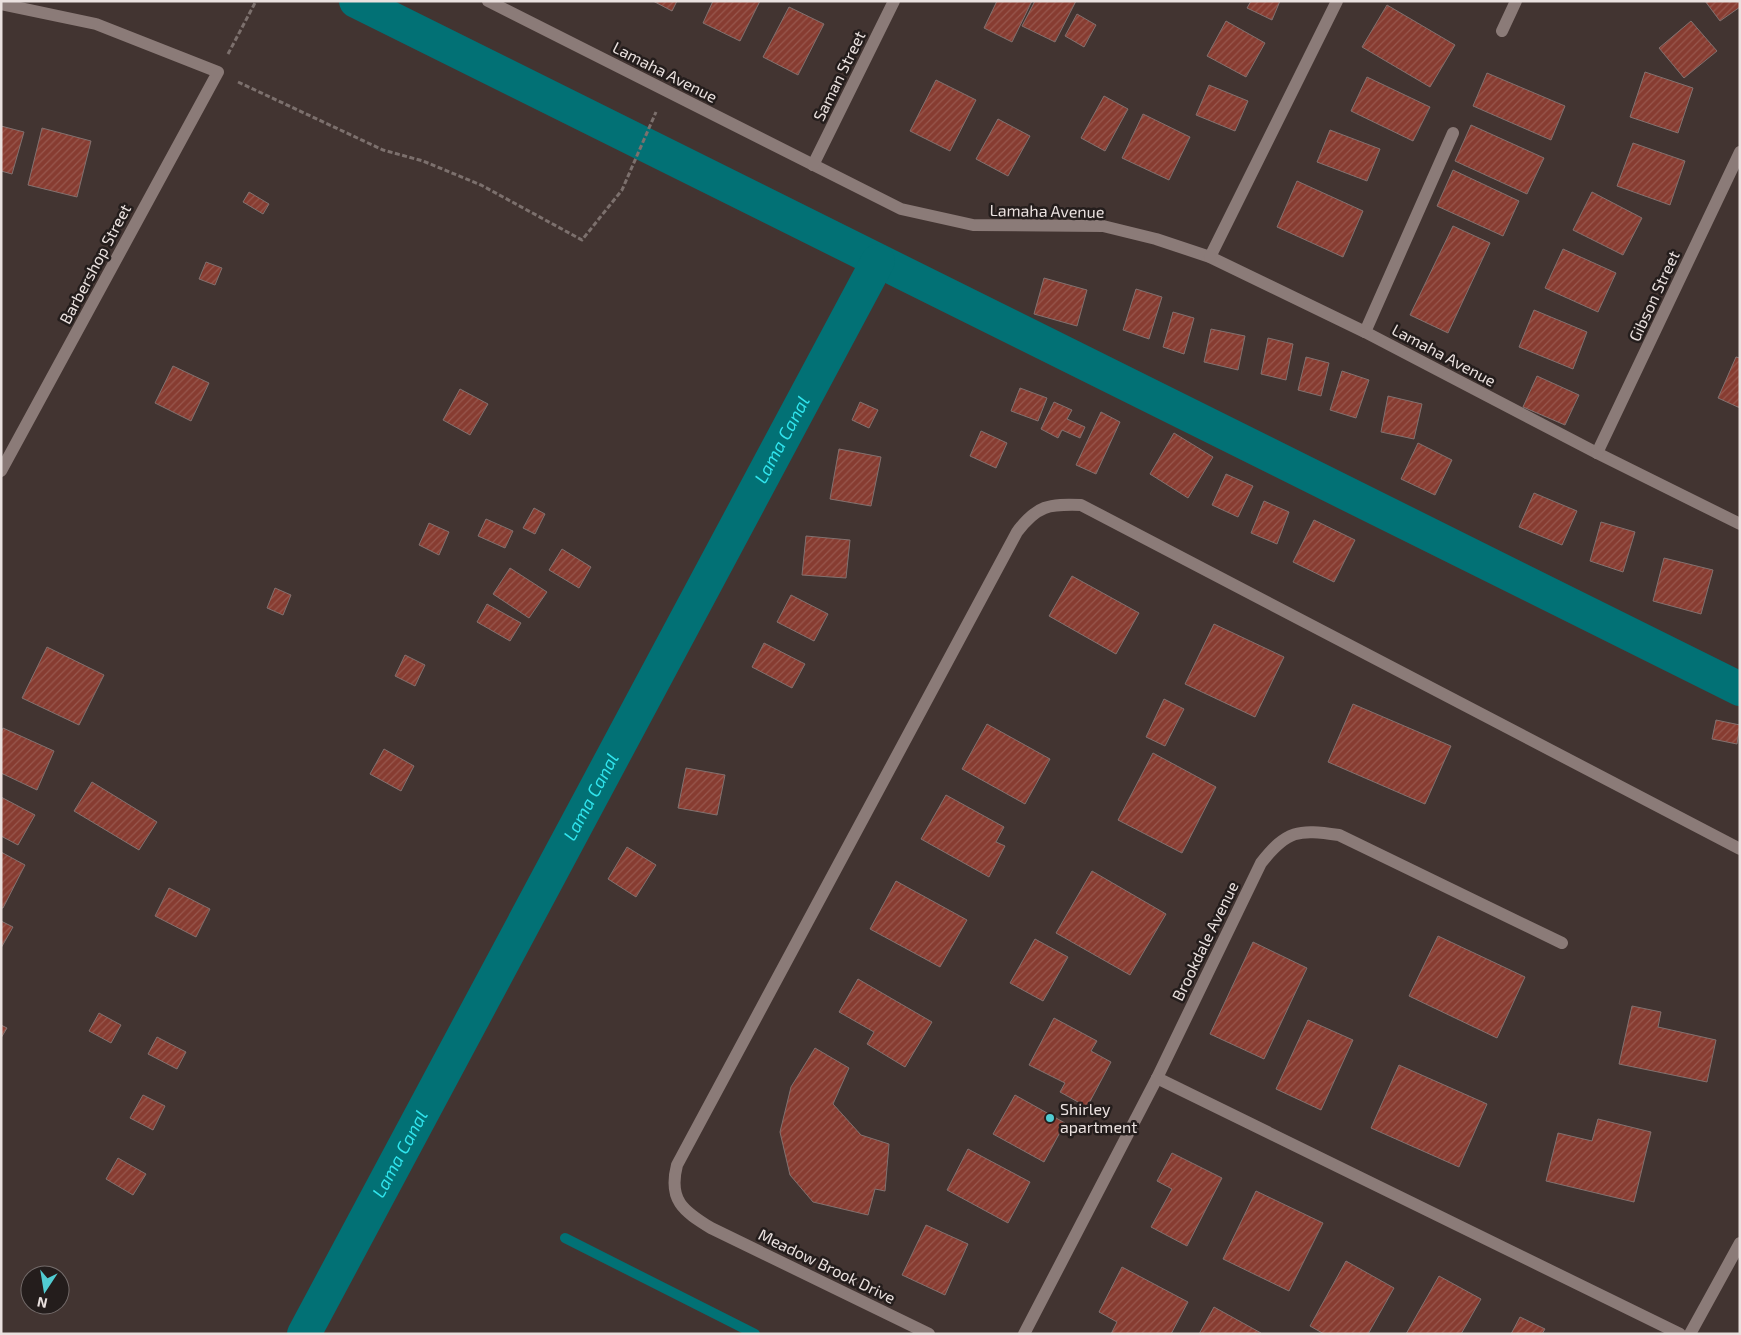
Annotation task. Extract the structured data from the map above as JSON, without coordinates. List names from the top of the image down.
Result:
{
  "streets": {
    "street": [
      "Lamaha Avenue",
      "Saman Street",
      "Barbershop Street",
      "Gibson Street",
      "Brookdale Avenue",
      "Meadow Brook Drive"
    ]
  },
  "crossings": [
    ["Lamaha Avenue", "Saman Street"],
    ["Lamaha Avenue", "Gibson Street"]
  ],
  "water": ["Lama Canal"],
  "places": ["Shirley apartment"],
  "north": "bottom"
}
